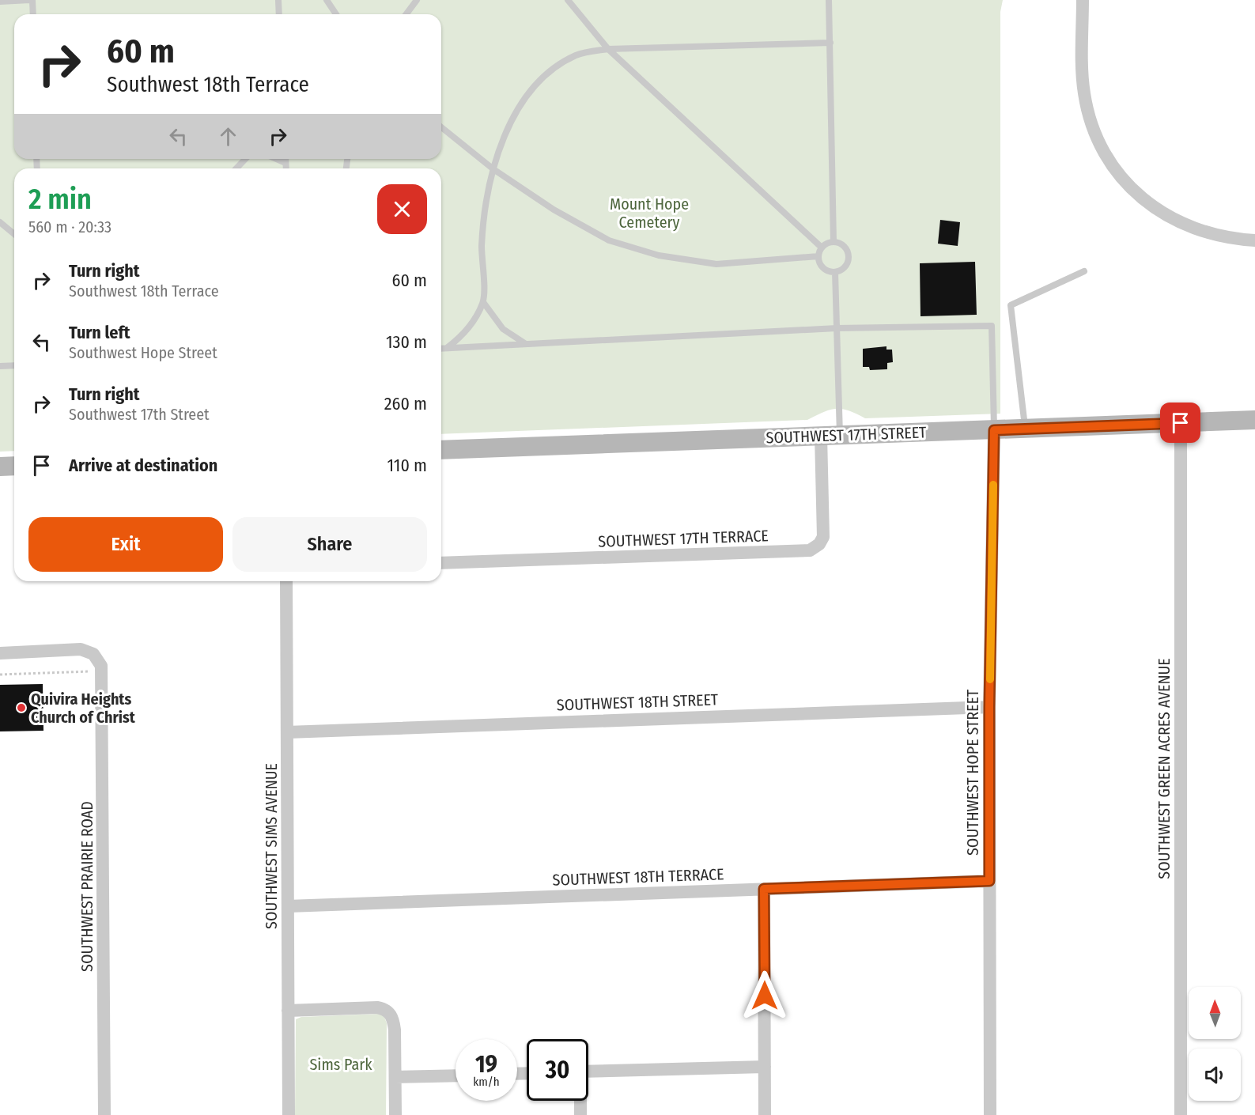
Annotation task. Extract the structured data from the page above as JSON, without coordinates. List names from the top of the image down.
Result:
{
  "streets": {
    "main road": ["SOUTHWEST 17TH STREET"],
    "street": [
      "SOUTHWEST 17TH TERRACE",
      "SOUTHWEST 18TH STREET",
      "SOUTHWEST GREEN ACRES AVENUE",
      "SOUTHWEST HOPE STREET",
      "SOUTHWEST SIMS AVENUE",
      "SOUTHWEST 18TH TERRACE",
      "SOUTHWEST PRAIRIE ROAD"
    ]
  },
  "crossings": [
    ["SOUTHWEST 17TH STREET", "SOUTHWEST 17TH TERRACE"],
    ["SOUTHWEST 17TH STREET", "SOUTHWEST GREEN ACRES AVENUE"],
    ["SOUTHWEST 17TH STREET", "SOUTHWEST HOPE STREET"],
    ["SOUTHWEST 18TH STREET", "SOUTHWEST HOPE STREET"],
    ["SOUTHWEST 18TH STREET", "SOUTHWEST SIMS AVENUE"],
    ["SOUTHWEST HOPE STREET", "SOUTHWEST 18TH TERRACE"],
    ["SOUTHWEST SIMS AVENUE", "SOUTHWEST 18TH TERRACE"]
  ],
  "parks": ["Mount Hope Cemetery", "Sims Park"],
  "places": ["Quivira Heights Church of Christ"],
  "north": "top",
  "page": {
    "turn": ["60 m", "Southwest 18th Terrace"],
    "heading": ["2 min", "560 m · 20:33"],
    "list": [
      {
        "name": "Turn right",
        "note": "Southwest 18th Terrace",
        "value": "60 m"
      },
      {
        "name": "Turn left",
        "note": "Southwest Hope Street",
        "value": "130 m"
      },
      {
        "name": "Turn right",
        "note": "Southwest 17th Street",
        "value": "260 m"
      },
      {
        "name": "Arrive at destination",
        "value": "110 m"
      }
    ],
    "buttons": ["Exit", "Share"],
    "speed": "19 km/h",
    "limit": "30"
  }
}
